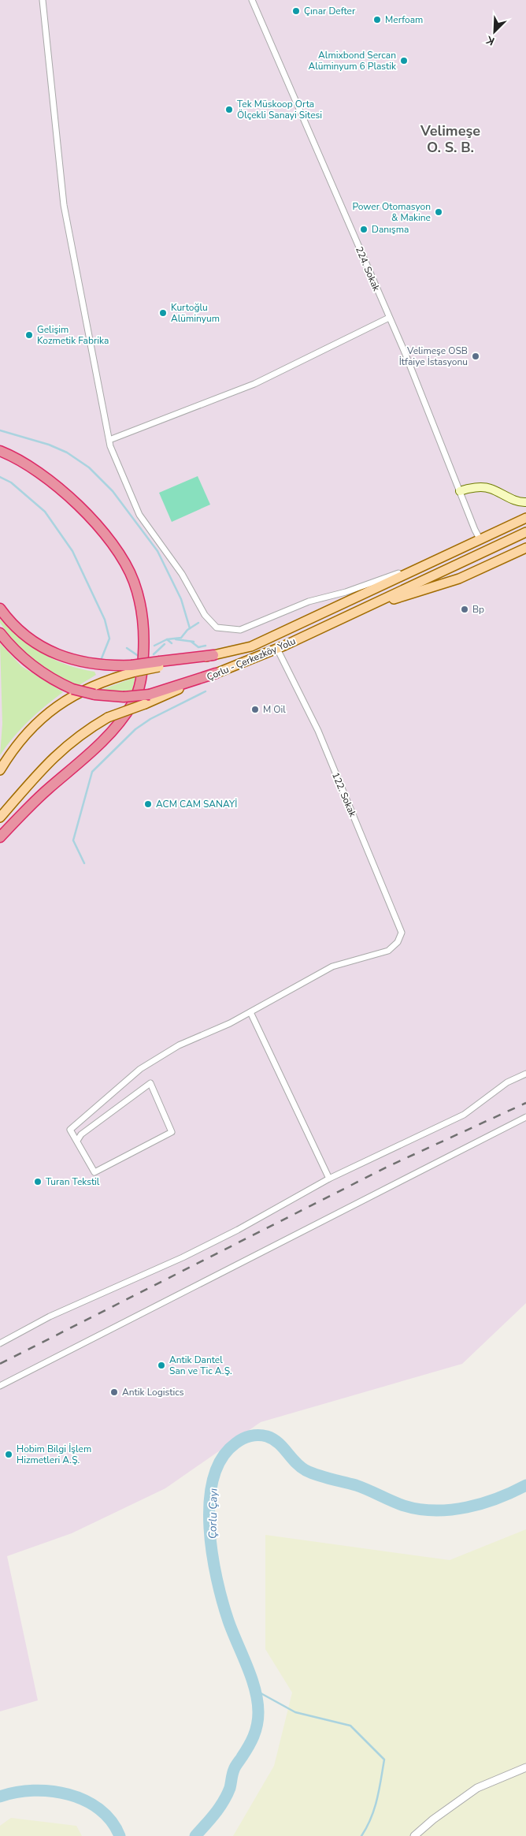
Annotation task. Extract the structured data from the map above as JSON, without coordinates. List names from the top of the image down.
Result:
{
  "streets": {
    "main road": ["Çorlu - Çerkezköy Yolu"],
    "street": ["224. Sokak", "122. Sokak"]
  },
  "crossings": [
    ["224. Sokak", "Çorlu - Çerkezköy Yolu"],
    ["Çorlu - Çerkezköy Yolu", "122. Sokak"]
  ],
  "districts": ["Velimeşe O. S. B."],
  "water": ["Çorlu Çayı"],
  "places": [
    "Çınar Defter",
    "Merfoam",
    "Almixbond Sercan Alüminyum 6 Plastik",
    "Tek Müskoop Orta Ölçekli Sanayi Sitesi",
    "Power Otomasyon & Makine",
    "Danışma",
    "Kurtoğlu Alüminyum",
    "Gelişim Kozmetik Fabrika",
    "Velimeşe OSB İtfaiye İstasyonu",
    "Bp",
    "M Oil",
    "ACM CAM SANAYİ",
    "Turan Tekstil",
    "Antik Dantel San ve Tic A.Ş.",
    "Antik Logistics",
    "Hobim Bilgi İşlem Hizmetleri A.Ş."
  ],
  "north": "bottom left"
}
